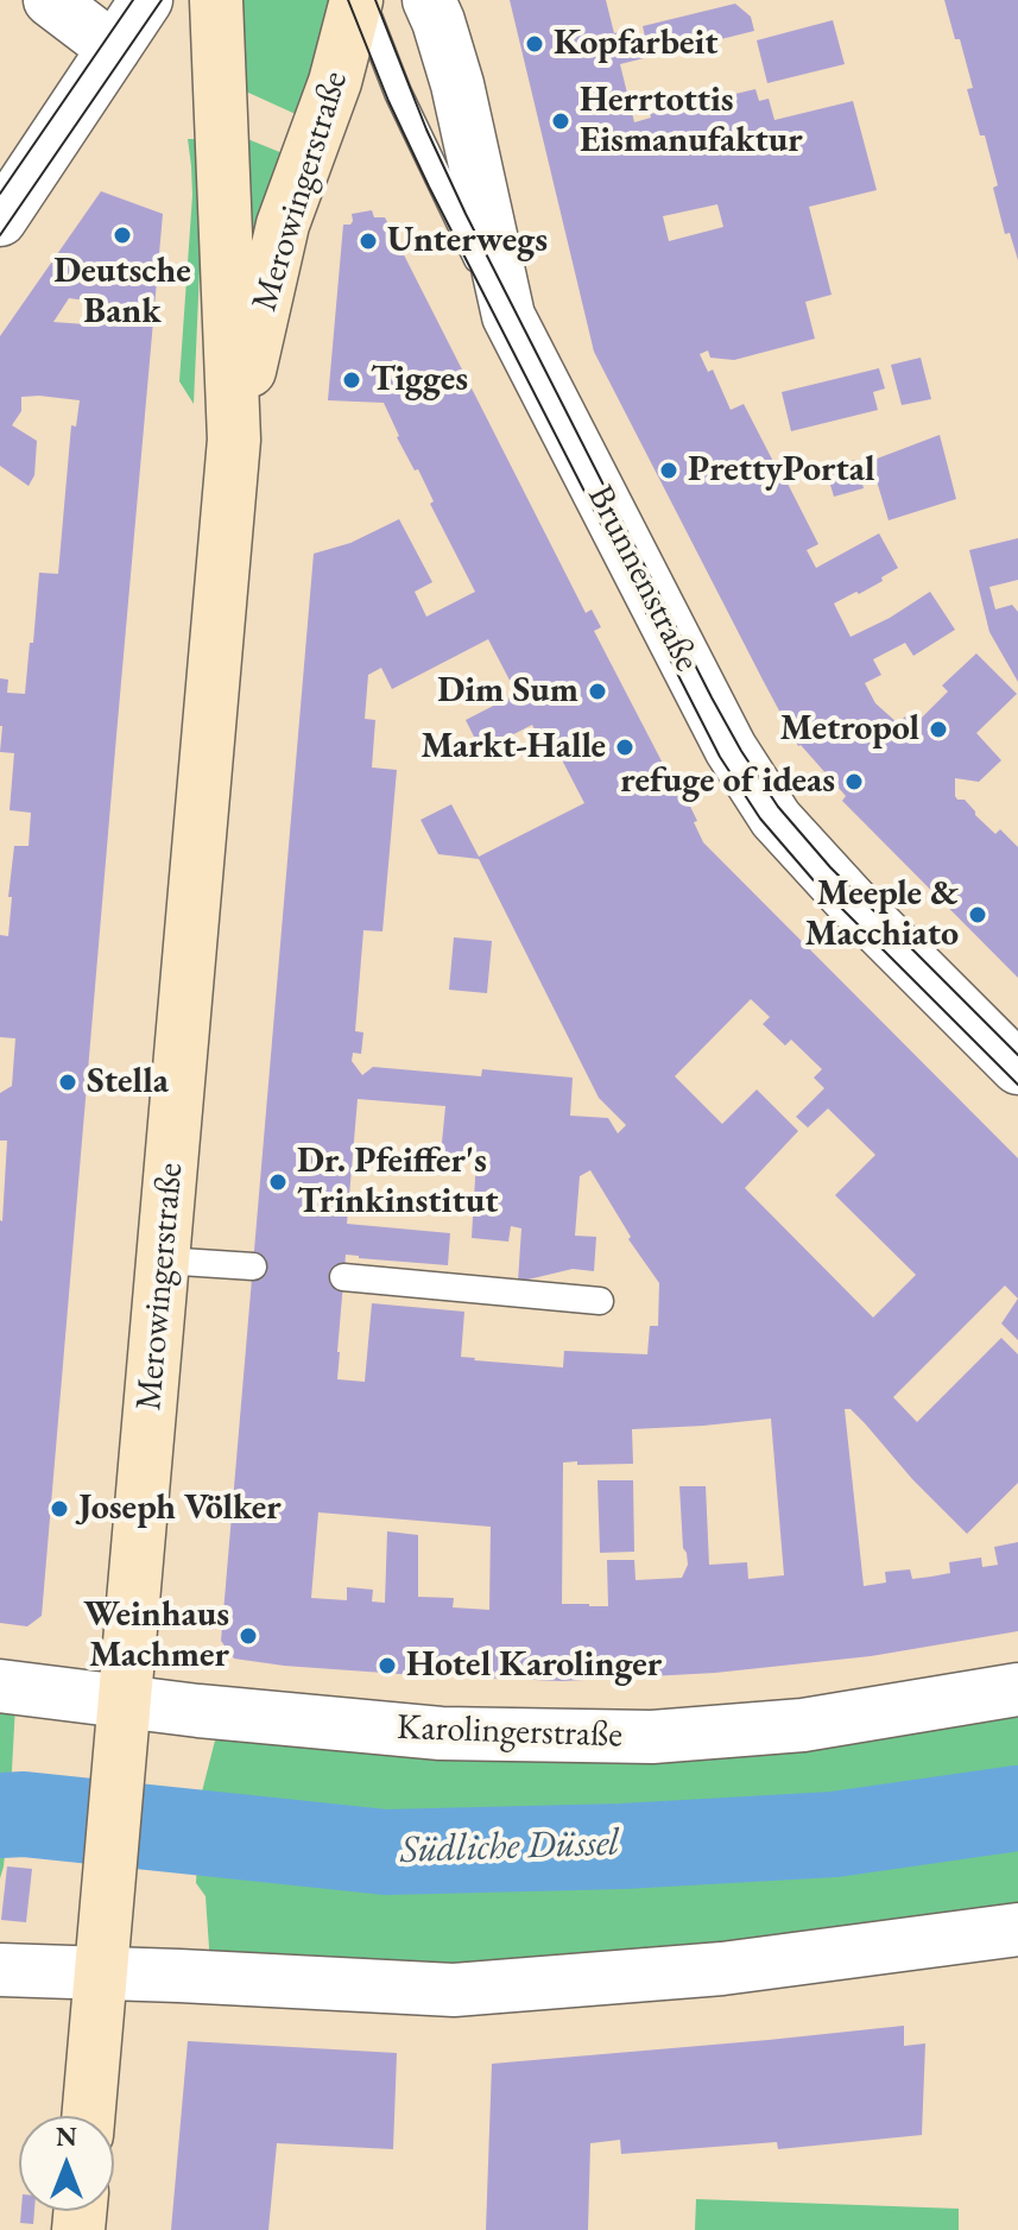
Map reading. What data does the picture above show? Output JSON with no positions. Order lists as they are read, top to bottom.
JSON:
{
  "streets": {
    "main road": ["Merowingerstraße"],
    "street": ["Brunnenstraße", "Karolingerstraße"]
  },
  "crossings": [
    ["Merowingerstraße", "Karolingerstraße"]
  ],
  "water": ["Südliche Düssel"],
  "places": [
    "Kopfarbeit",
    "Herrtottis Eismanufaktur",
    "Deutsche Bank",
    "Unterwegs",
    "Tigges",
    "PrettyPortal",
    "Dim Sum",
    "Metropol",
    "Markt-Halle",
    "refuge of ideas",
    "Meeple & Macchiato",
    "Stella",
    "Dr. Pfeiffer's Trinkinstitut",
    "Joseph Völker",
    "Weinhaus Machmer",
    "Hotel Karolinger"
  ],
  "north": "top"
}
